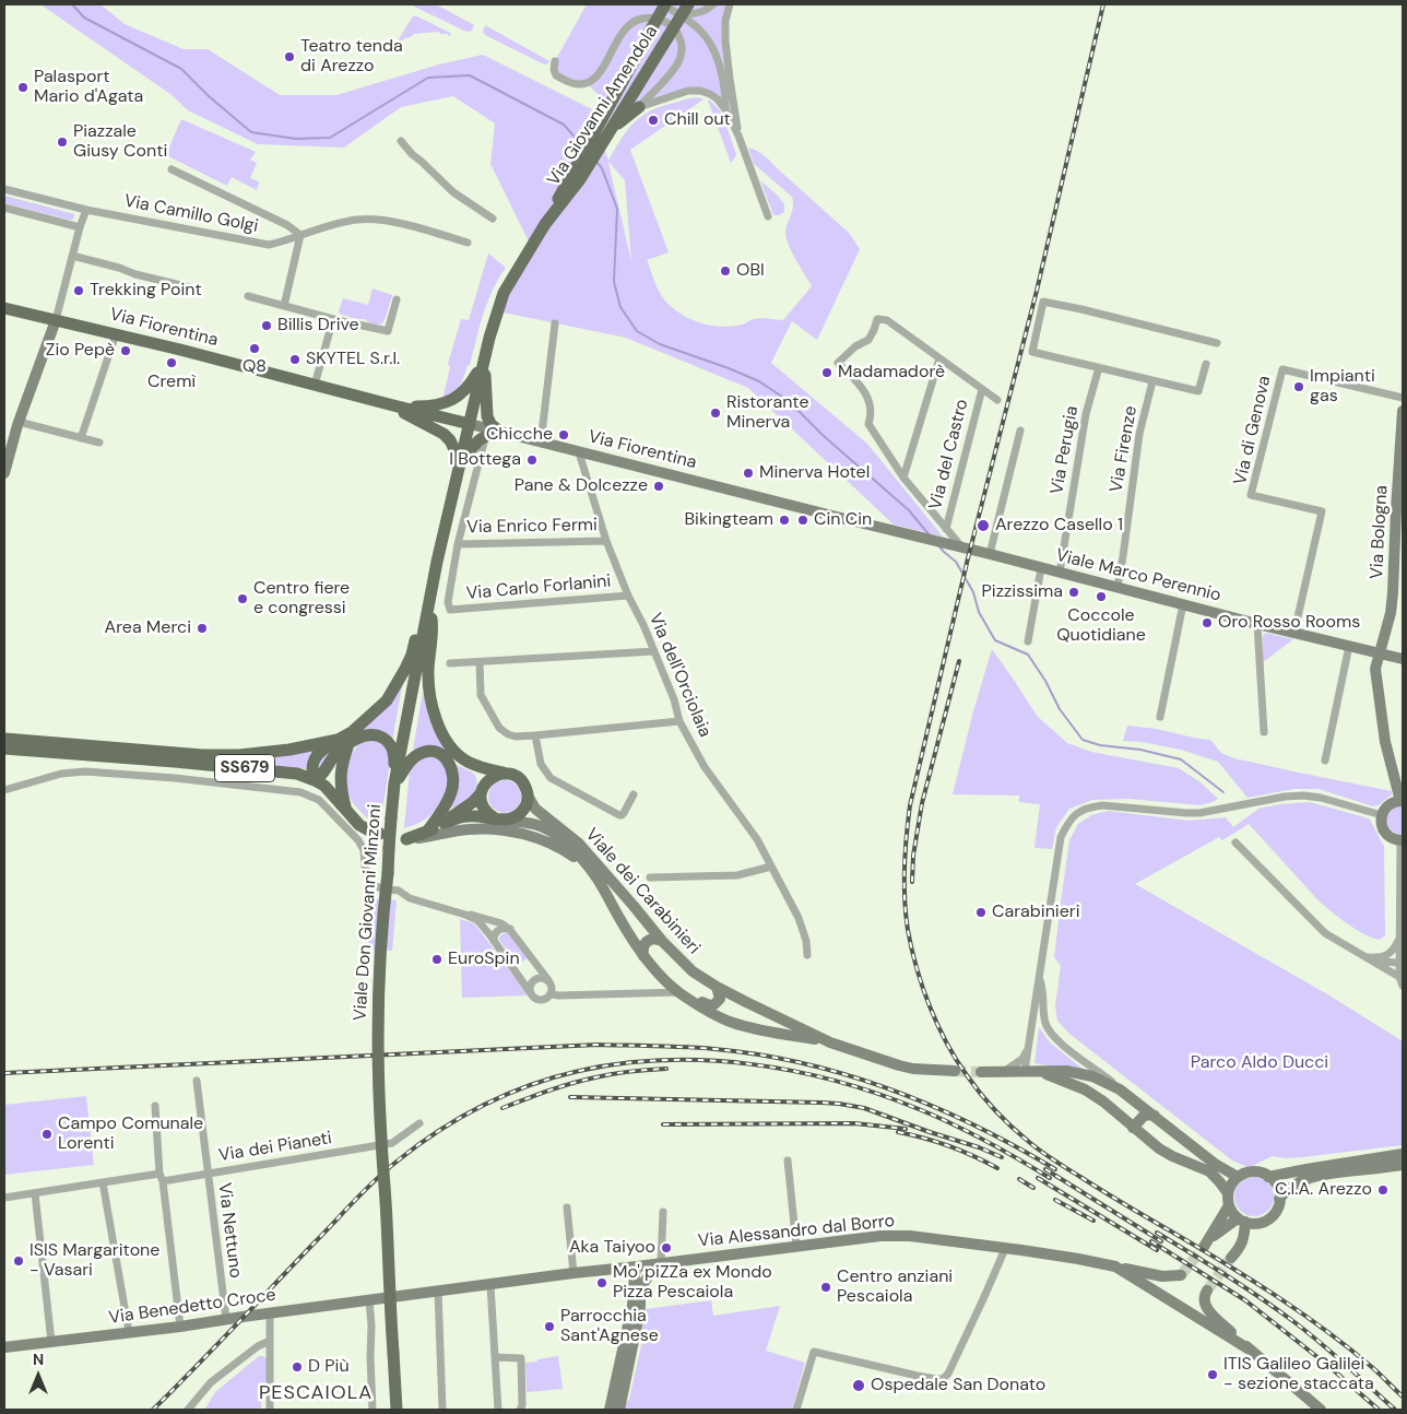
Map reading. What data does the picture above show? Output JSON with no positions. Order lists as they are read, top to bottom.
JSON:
{
  "streets": {
    "main road": [
      "Via Giovanni Amendola",
      "Via Fiorentina",
      "Via Bologna",
      "Viale Marco Perennio",
      "SS679",
      "Viale dei Carabinieri",
      "Viale Don Giovanni Minzoni",
      "Via Alessandro dal Borro",
      "Via Benedetto Croce"
    ],
    "street": [
      "Via Camillo Golgi",
      "Via di Genova",
      "Via Firenze",
      "Via Perugia",
      "Via del Castro",
      "Via Enrico Fermi",
      "Via Carlo Forlanini",
      "Via dell'Orciolaia",
      "Via dei Pianeti",
      "Via Nettuno"
    ]
  },
  "crossings": [
    ["Via Giovanni Amendola", "Via Fiorentina"],
    ["Via Giovanni Amendola", "Viale Don Giovanni Minzoni"],
    ["Via Fiorentina", "Via del Castro"],
    ["Via Fiorentina", "Viale Marco Perennio"],
    ["Via Fiorentina", "Via dell'Orciolaia"],
    ["Via Fiorentina", "Viale Don Giovanni Minzoni"],
    ["Via di Genova", "Viale Marco Perennio"],
    ["Via Firenze", "Viale Marco Perennio"],
    ["Via Perugia", "Viale Marco Perennio"],
    ["Via del Castro", "Viale Marco Perennio"],
    ["Via Enrico Fermi", "Via Carlo Forlanini"],
    ["Via Enrico Fermi", "Via dell'Orciolaia"],
    ["Via Bologna", "Viale Marco Perennio"],
    ["Via Carlo Forlanini", "Via dell'Orciolaia"],
    ["Via dei Pianeti", "Via Nettuno"],
    ["Via Nettuno", "Via Benedetto Croce"],
    ["Via Alessandro dal Borro", "Via Benedetto Croce"]
  ],
  "districts": ["PESCAIOLA"],
  "parks": ["Parco Aldo Ducci"],
  "places": [
    "Teatro tenda di Arezzo",
    "Palasport Mario d'Agata",
    "Chill out",
    "Piazzale Giusy Conti",
    "OBI",
    "Trekking Point",
    "Billis Drive",
    "Q8",
    "Zio Pepè",
    "SKYTEL S.r.l.",
    "Cremì",
    "Madamadorè",
    "Impianti gas",
    "Ristorante Minerva",
    "Chicche",
    "I Bottega",
    "Minerva Hotel",
    "Pane & Dolcezze",
    "Bikingteam",
    "Cin Cin",
    "Arezzo Casello 1",
    "Pizzissima",
    "Coccole Quotidiane",
    "Centro fiere e congressi",
    "Oro Rosso Rooms",
    "Area Merci",
    "Carabinieri",
    "EuroSpin",
    "Campo Comunale Lorenti",
    "C.I.A. Arezzo",
    "Aka Taiyoo",
    "ISIS Margaritone - Vasari",
    "Mo' piZZa ex Mondo Pizza Pescaiola",
    "Centro anziani Pescaiola",
    "Parrocchia Sant'Agnese",
    "D Più",
    "ITIS Galileo Galilei - sezione staccata",
    "Ospedale San Donato"
  ],
  "north": "top"
}
